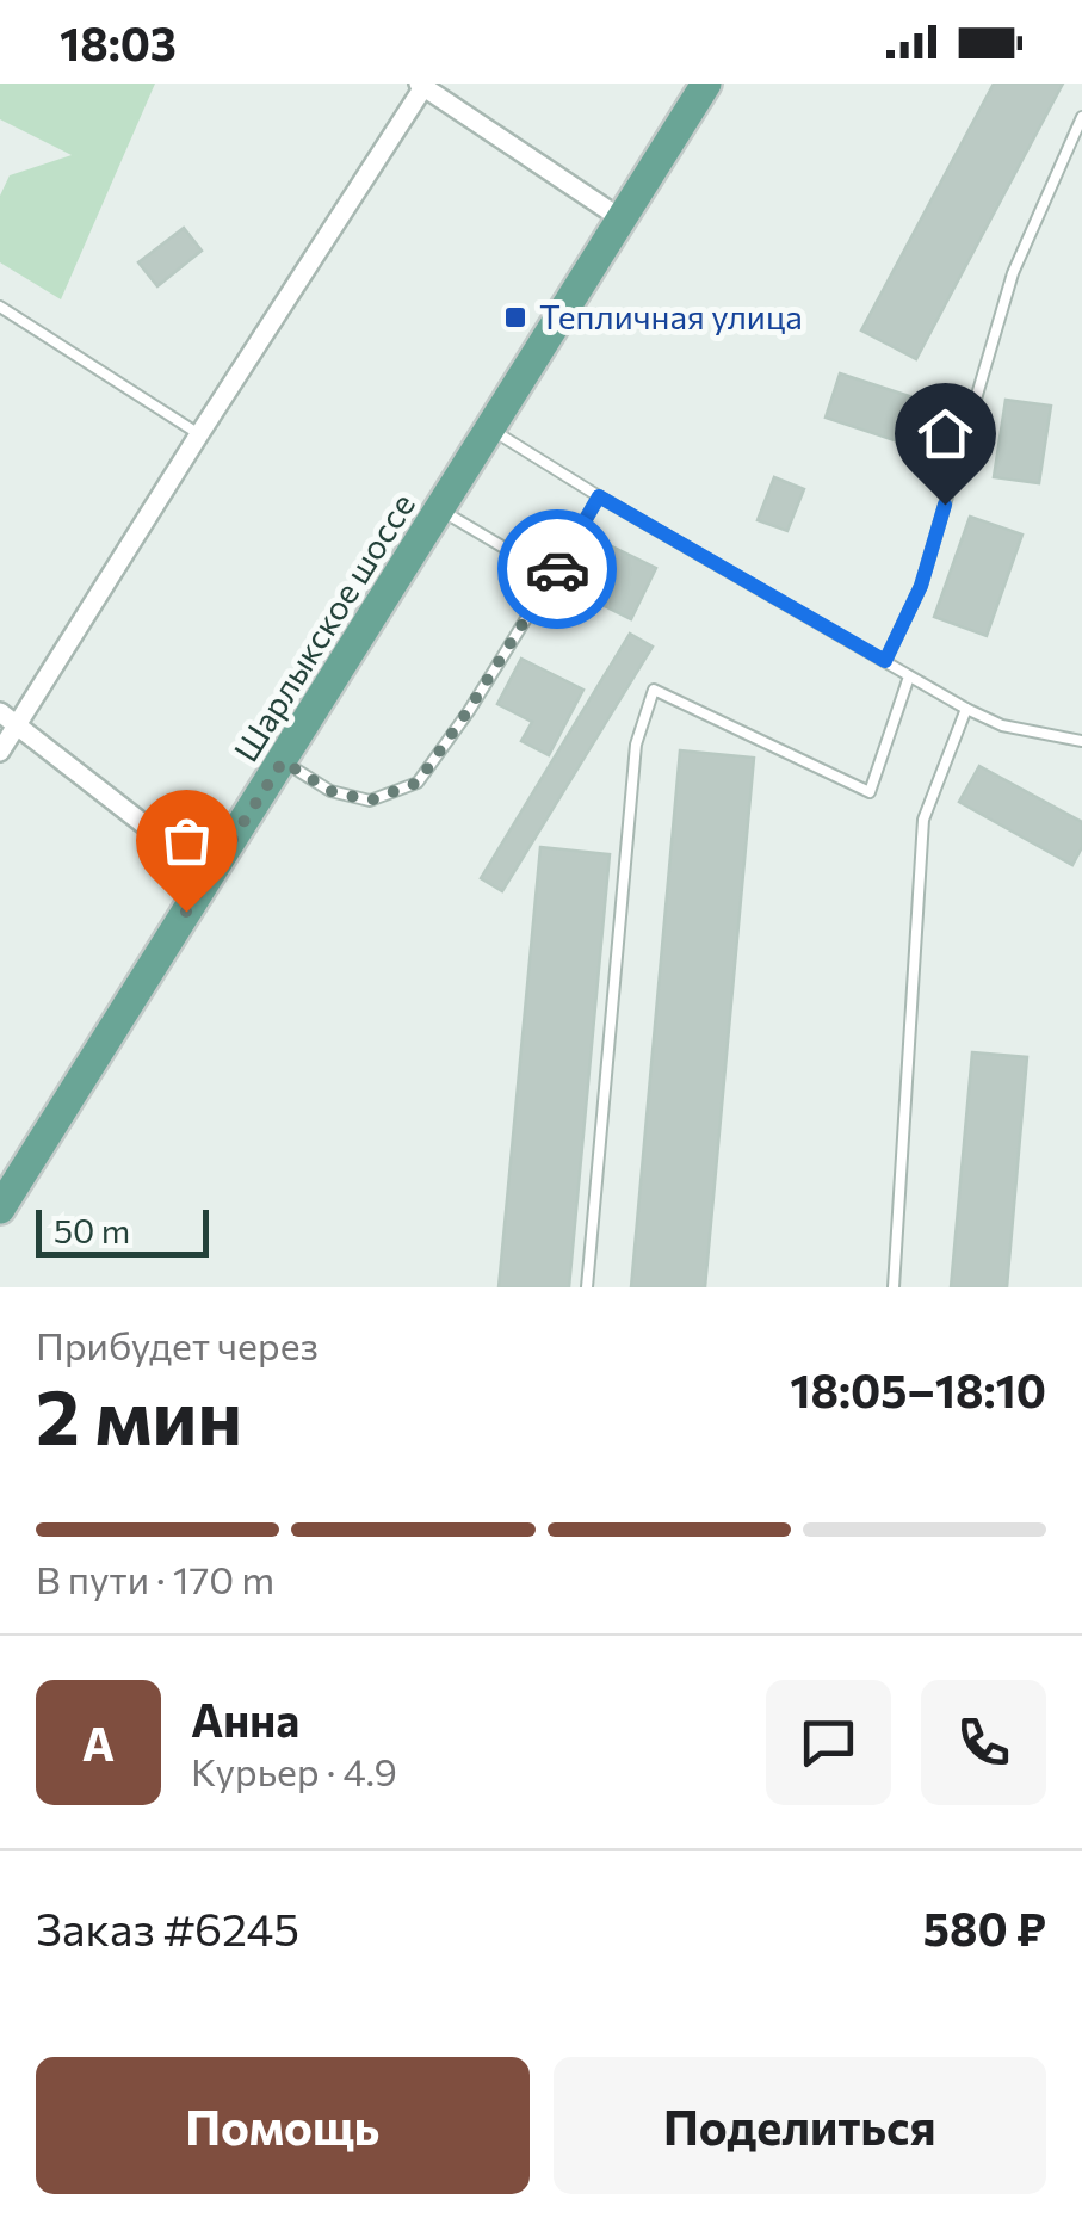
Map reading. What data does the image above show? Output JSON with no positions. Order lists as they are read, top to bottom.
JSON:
{
  "streets": {
    "main road": ["Шарлыкское шоссе"]
  },
  "places": {
    "transit": ["Тепличная улица"]
  },
  "scale_bar": "50 m",
  "page": {
    "status": "18:03",
    "scale": "50 m",
    "heading": ["2 мин", "Прибудет через", "18:05–18:10"],
    "panel": [
      "Анна",
      "Курьер · 4.9",
      "Заказ #6245",
      "580 ₽"
    ],
    "bar": "В пути · 170 m",
    "round": "А",
    "buttons": ["Помощь", "Поделиться"]
  }
}
